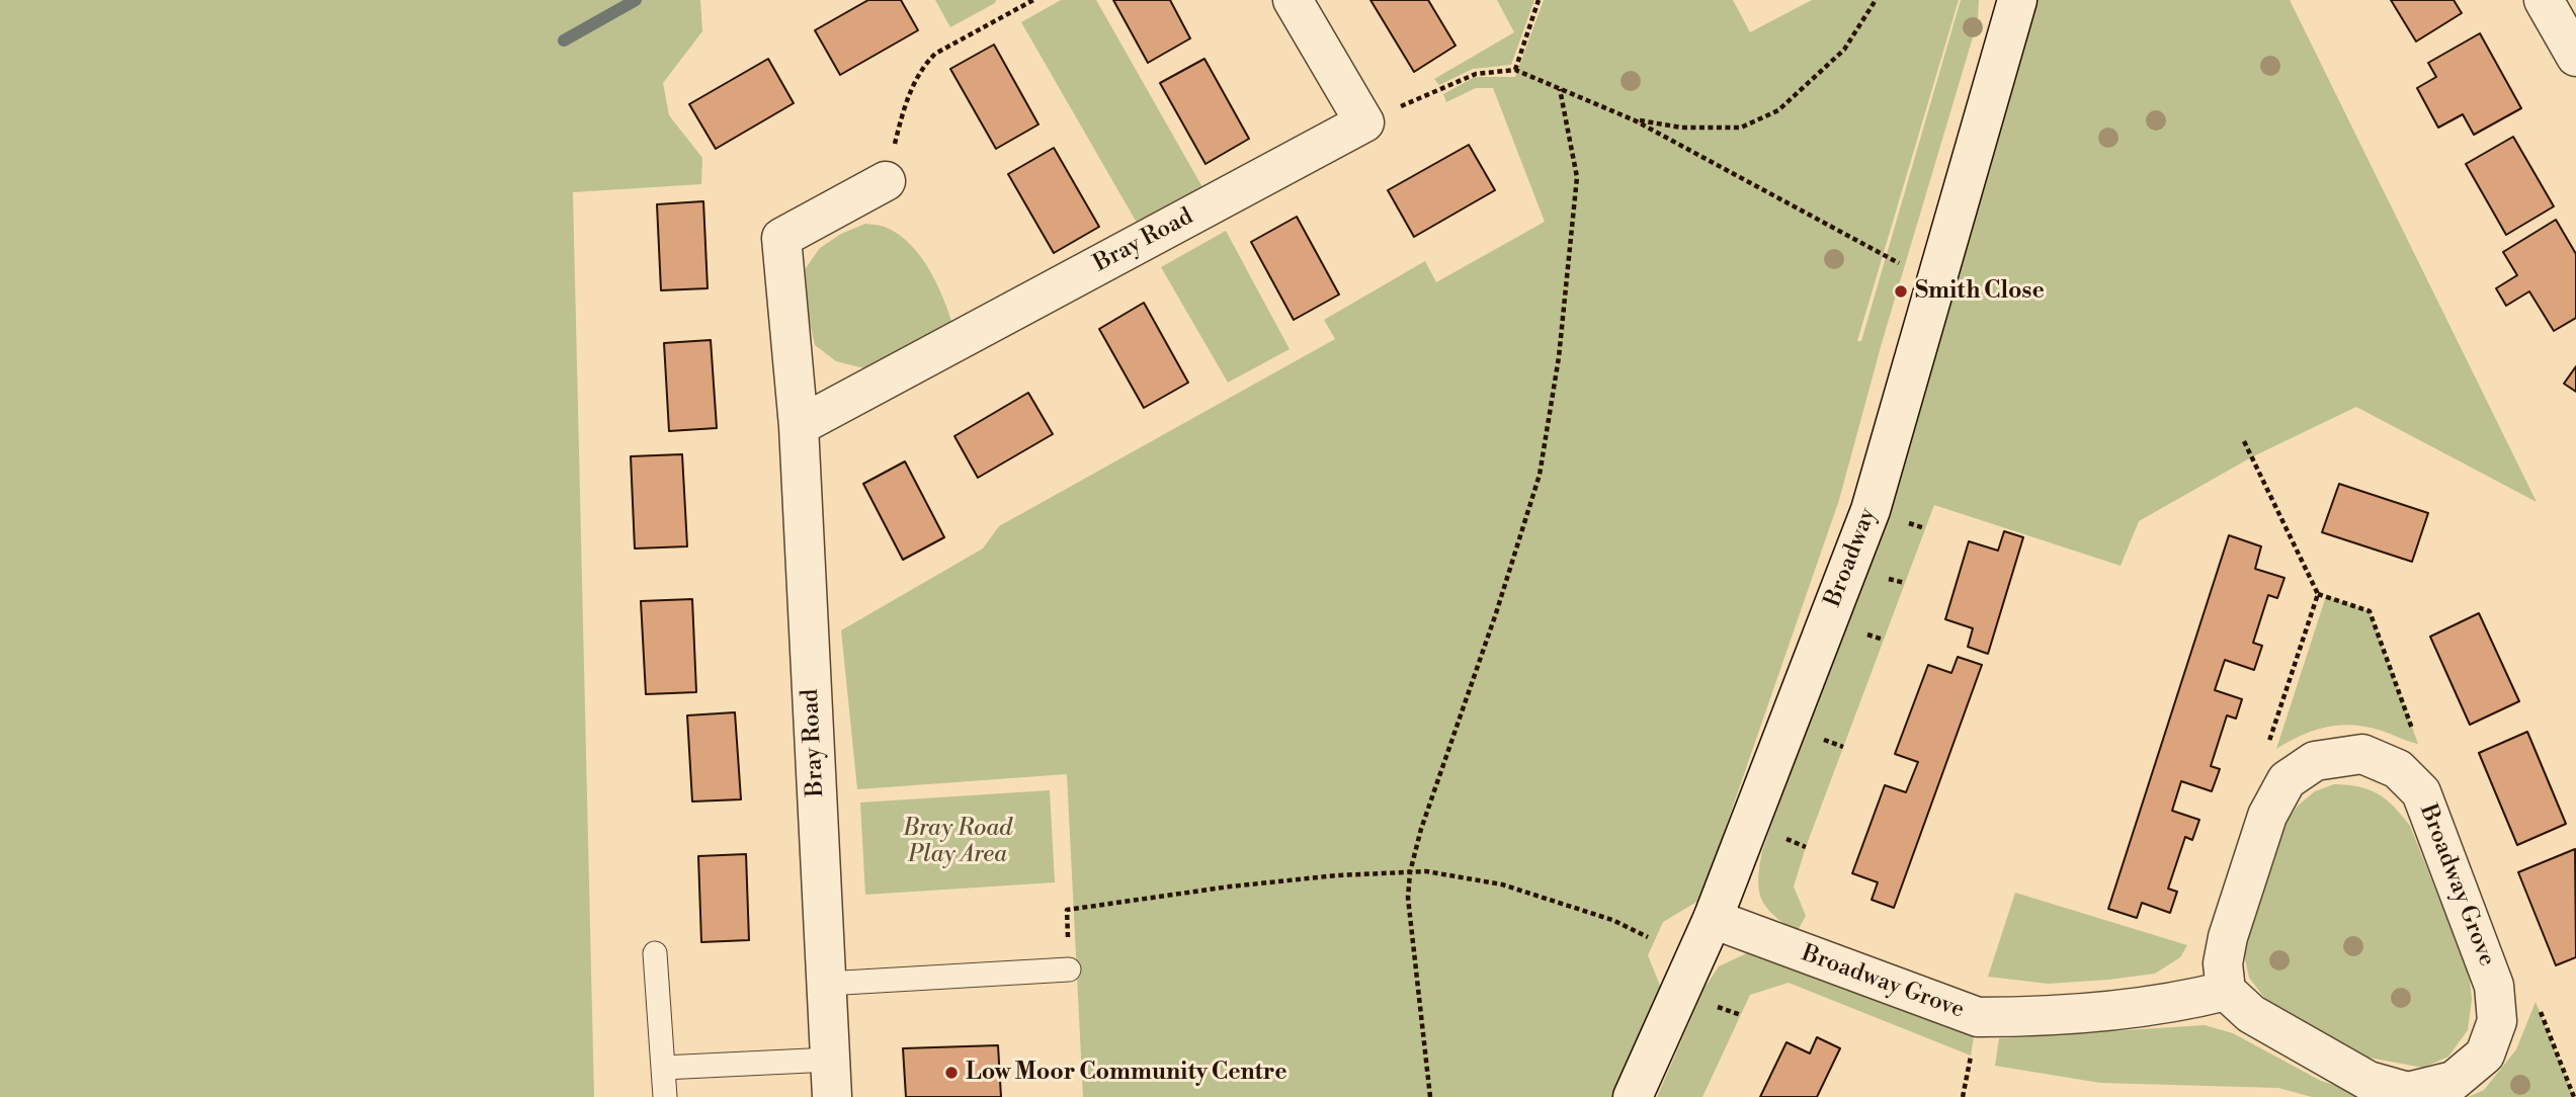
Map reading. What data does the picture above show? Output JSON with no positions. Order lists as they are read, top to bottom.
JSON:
{
  "streets": {
    "street": ["Bray Road", "Broadway", "Broadway Grove"]
  },
  "crossings": [
    ["Broadway", "Broadway Grove"]
  ],
  "parks": ["Bray Road Play Area"],
  "places": ["Smith Close", "Low Moor Community Centre"]
}
